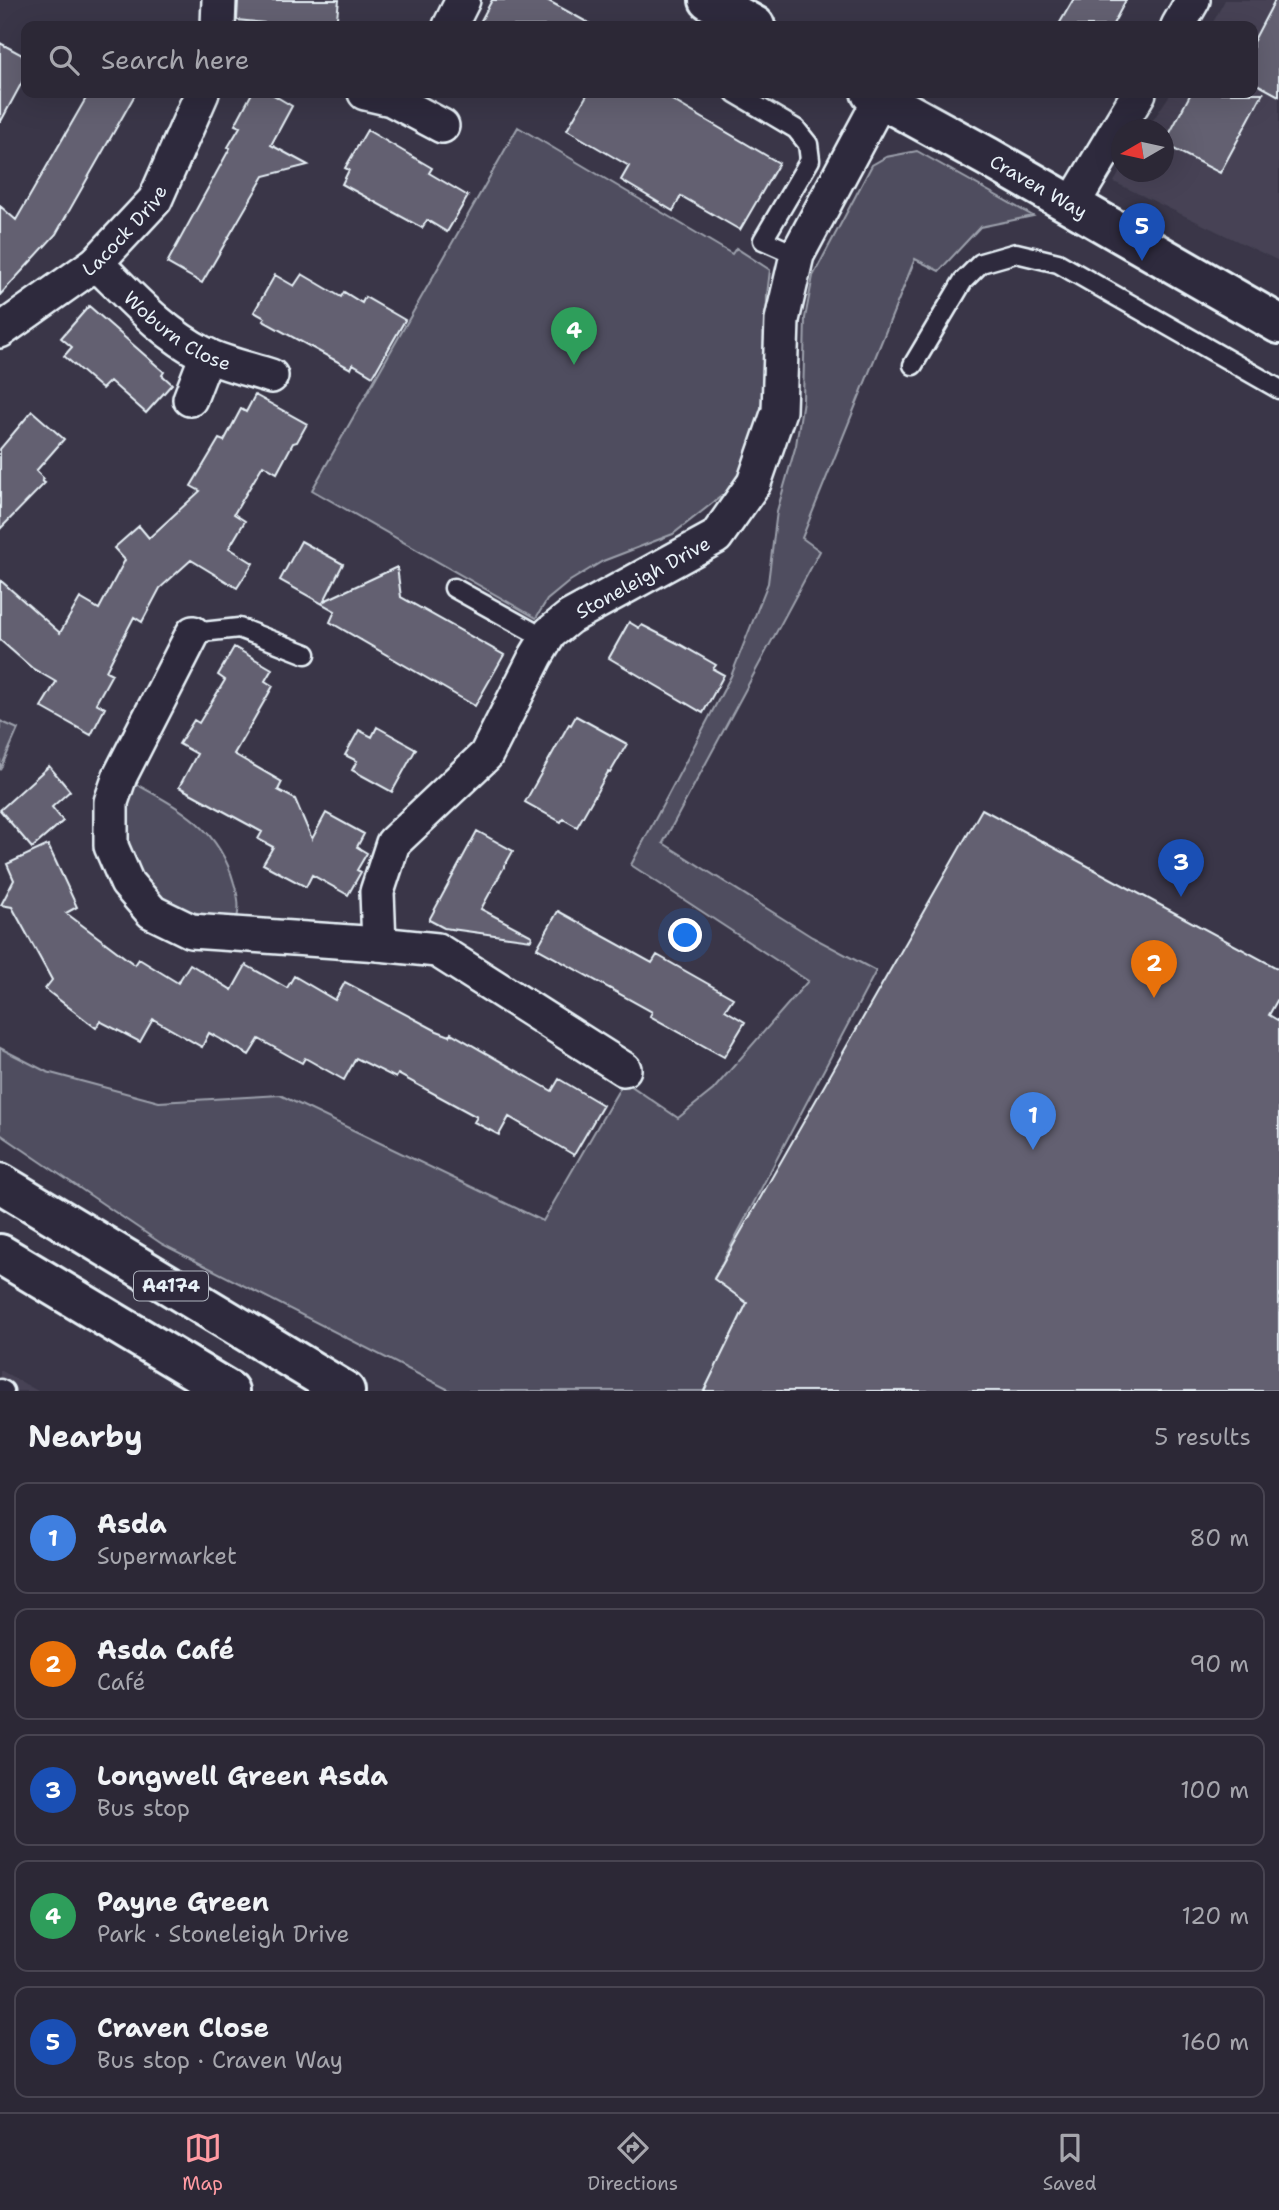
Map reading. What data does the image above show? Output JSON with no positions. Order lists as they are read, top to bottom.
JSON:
{
  "streets": {
    "main road": ["Craven Way", "A4174"],
    "street": ["Lacock Drive", "Woburn Close", "Stoneleigh Drive"]
  },
  "crossings": [
    ["Lacock Drive", "Woburn Close"]
  ],
  "north": "left",
  "page": {
    "search": "Search here",
    "pins": [
      "5",
      "4",
      "3",
      "2",
      "1"
    ],
    "heading": ["Nearby", "5 results"],
    "list": [
      {
        "mark": "1",
        "name": "Asda",
        "note": "Supermarket",
        "value": "80 m"
      },
      {
        "mark": "2",
        "name": "Asda Café",
        "note": "Café",
        "value": "90 m"
      },
      {
        "mark": "3",
        "name": "Longwell Green Asda",
        "note": "Bus stop",
        "value": "100 m"
      },
      {
        "mark": "4",
        "name": "Payne Green",
        "note": "Park · Stoneleigh Drive",
        "value": "120 m"
      },
      {
        "mark": "5",
        "name": "Craven Close",
        "note": "Bus stop · Craven Way",
        "value": "160 m"
      }
    ],
    "nav": ["Map", "Directions", "Saved"]
  }
}
